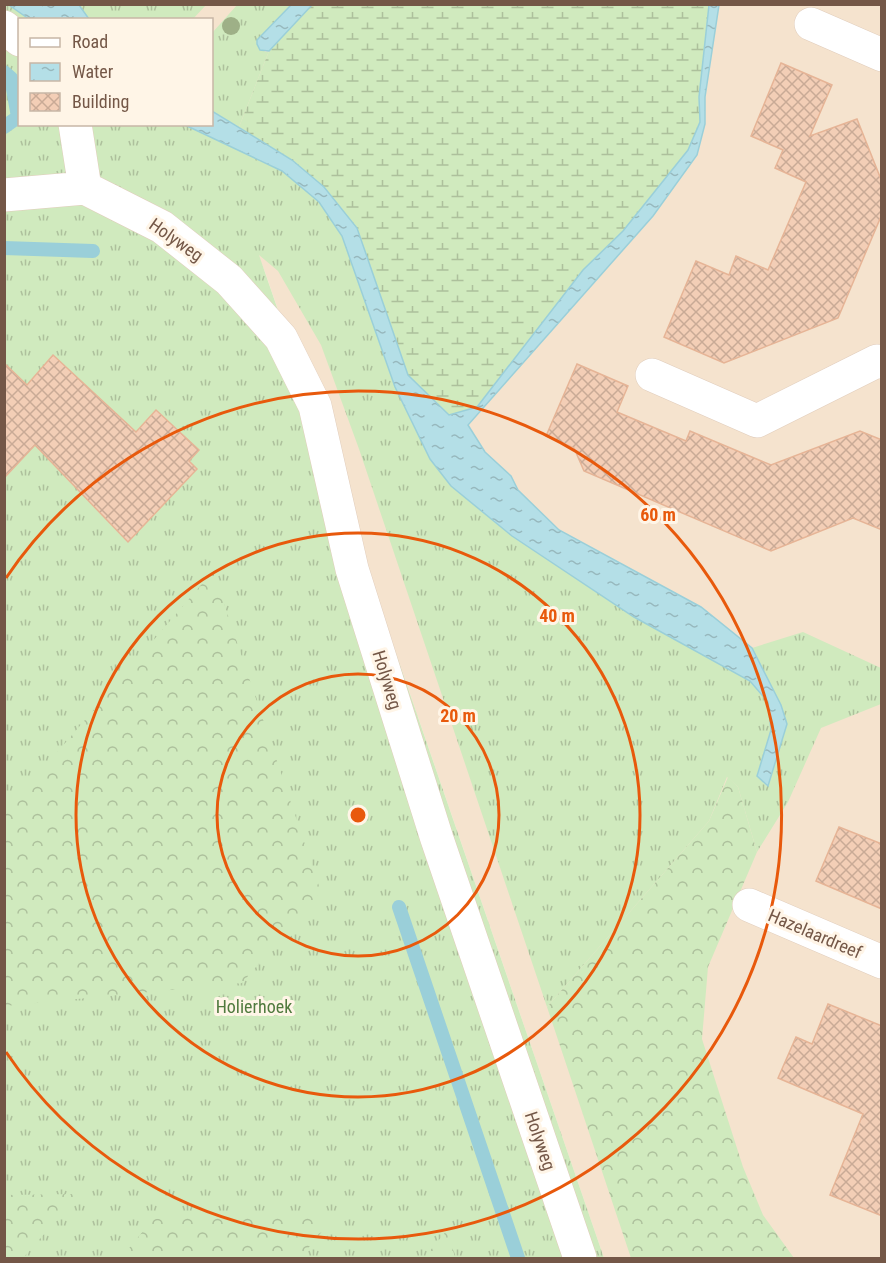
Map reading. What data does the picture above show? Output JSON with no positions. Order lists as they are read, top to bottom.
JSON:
{
  "streets": {
    "street": ["Holyweg", "Hazelaardreef"]
  },
  "parks": ["Holierhoek"],
  "legend": ["Road", "Water", "Building"],
  "rings": ["60 m", "40 m", "20 m"]
}
